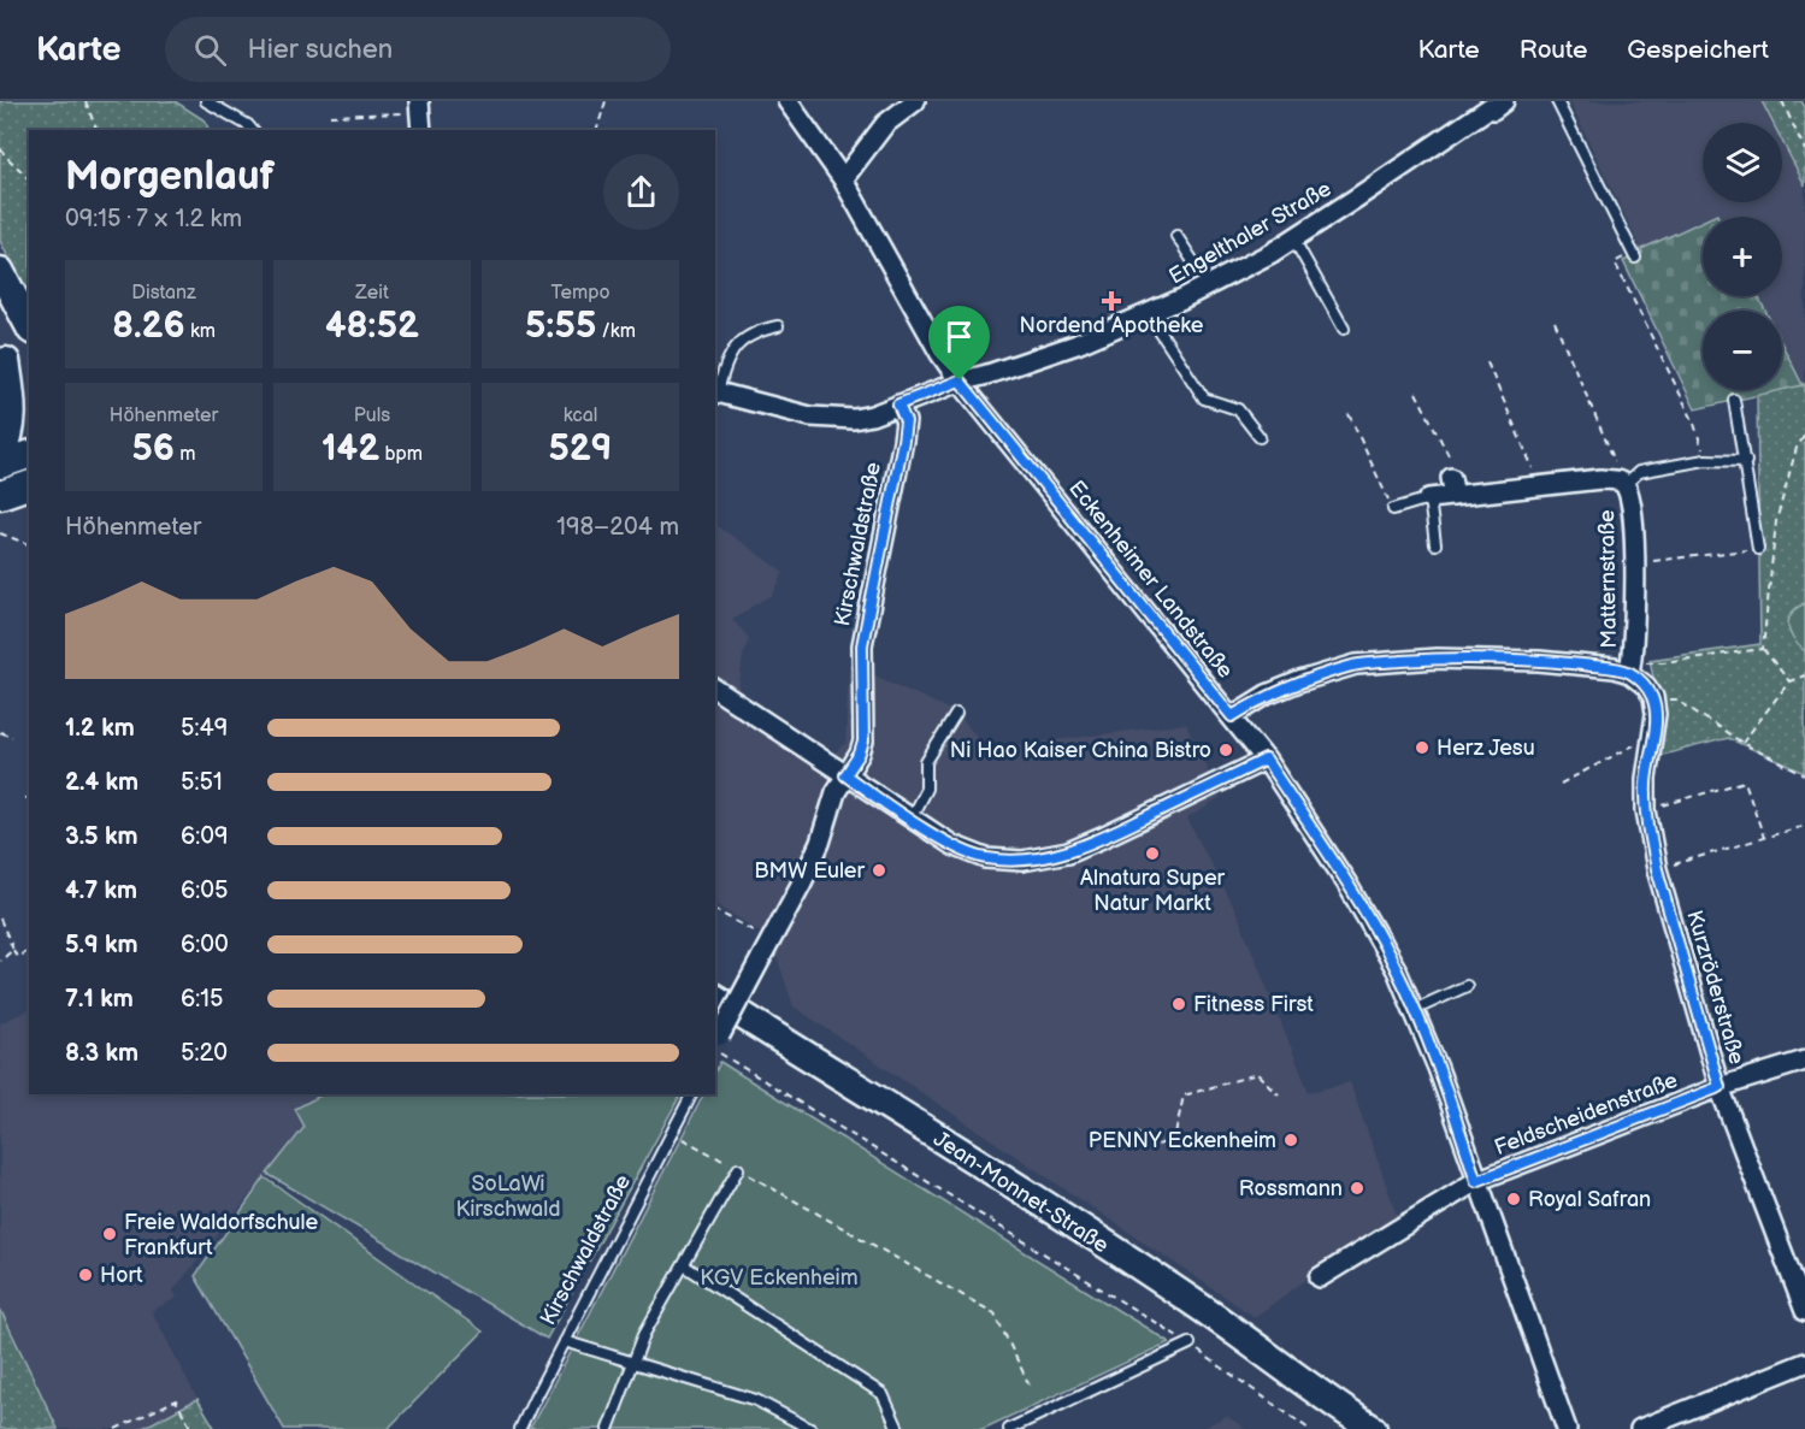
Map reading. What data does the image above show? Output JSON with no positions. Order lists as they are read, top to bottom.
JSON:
{
  "streets": {
    "main road": ["Jean-Monnet-Straße"],
    "street": [
      "Engelthaler Straße",
      "Kirschwaldstraße",
      "Eckenheimer Landstraße",
      "Matternstraße",
      "Kurzröderstraße",
      "Feldscheidenstraße"
    ]
  },
  "crossings": [
    ["Engelthaler Straße", "Kirschwaldstraße"],
    ["Engelthaler Straße", "Eckenheimer Landstraße"],
    ["Eckenheimer Landstraße", "Feldscheidenstraße"],
    ["Kurzröderstraße", "Feldscheidenstraße"]
  ],
  "parks": ["SoLaWi Kirschwald", "KGV Eckenheim"],
  "places": {
    "health": ["Nordend Apotheke"],
    "other": [
      "Herz Jesu",
      "Ni Hao Kaiser China Bistro",
      "Alnatura Super Natur Markt",
      "BMW Euler",
      "Fitness First",
      "PENNY Eckenheim",
      "Rossmann",
      "Royal Safran",
      "Freie Waldorfschule Frankfurt",
      "Hort"
    ]
  },
  "page": {
    "header": "Karte",
    "search": "Hier suchen",
    "nav": ["Karte", "Route", "Gespeichert"],
    "map_buttons": ["+", "−"],
    "heading": ["Morgenlauf", "09:15 · 7 × 1.2 km"],
    "stats": [
      ["Distanz", "8.26 km"],
      ["Zeit", "48:52"],
      ["Tempo", "5:55 /km"],
      ["Höhenmeter", "56 m"],
      ["Puls", "142 bpm"],
      ["kcal", "529"]
    ],
    "chart": ["Höhenmeter", "198–204 m"],
    "list": [
      {
        "name": "1.2 km",
        "note": "5:49"
      },
      {
        "name": "2.4 km",
        "note": "5:51"
      },
      {
        "name": "3.5 km",
        "note": "6:09"
      },
      {
        "name": "4.7 km",
        "note": "6:05"
      },
      {
        "name": "5.9 km",
        "note": "6:00"
      },
      {
        "name": "7.1 km",
        "note": "6:15"
      },
      {
        "name": "8.3 km",
        "note": "5:20"
      }
    ]
  }
}
